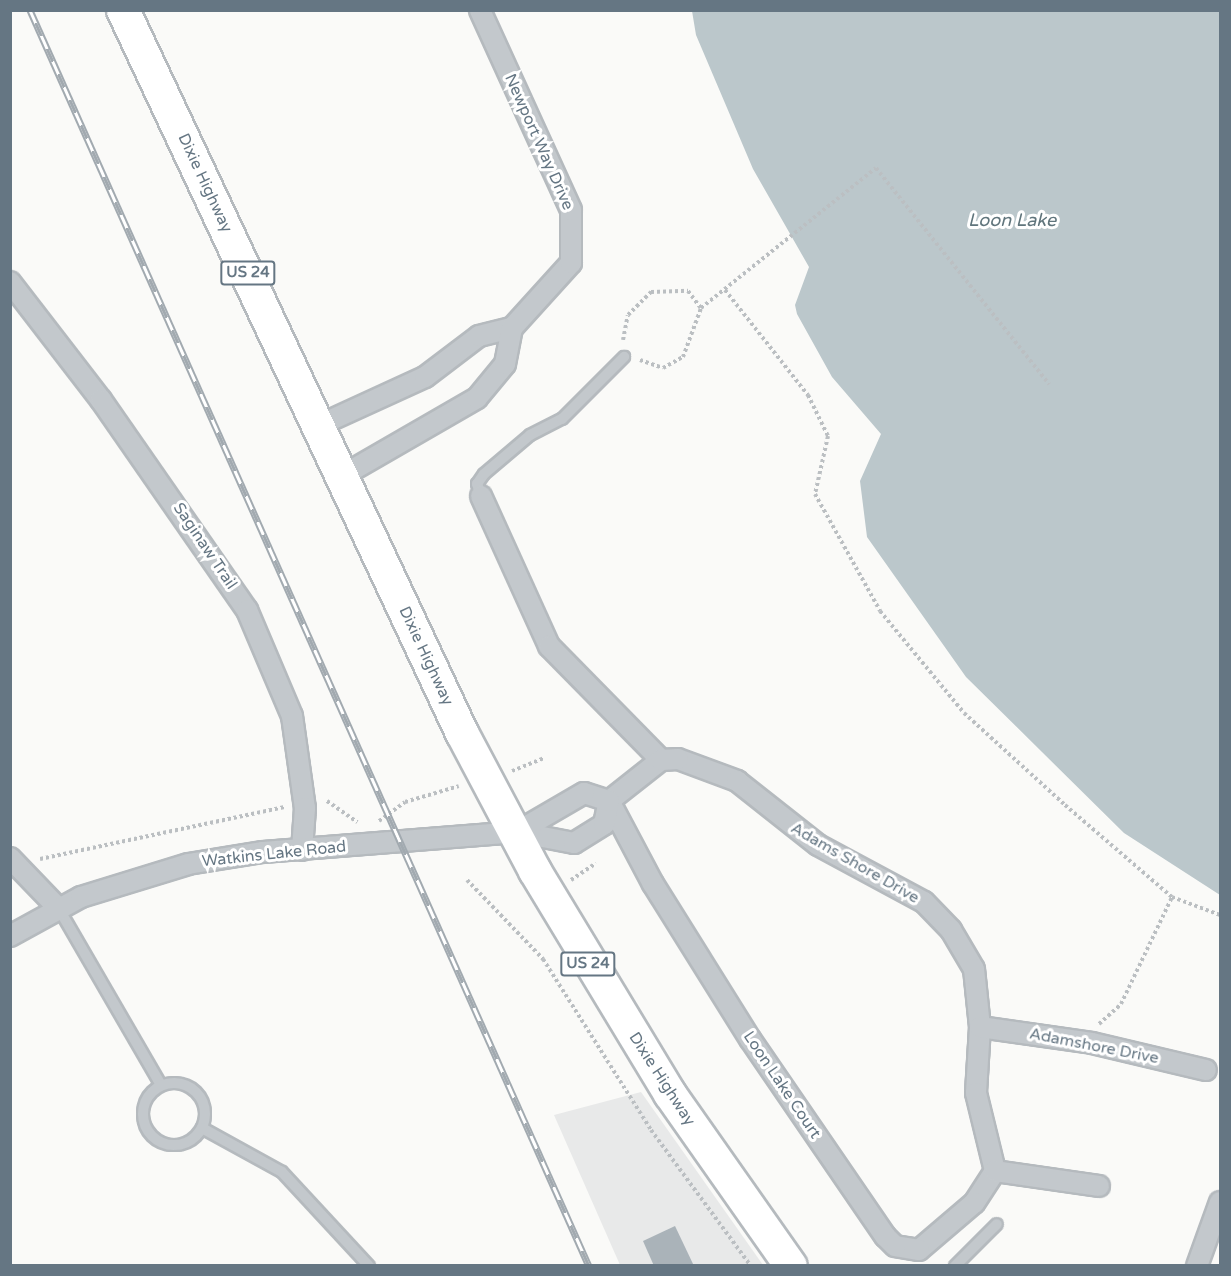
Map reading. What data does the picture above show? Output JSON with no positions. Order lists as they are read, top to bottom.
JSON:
{
  "streets": {
    "main road": ["Dixie Highway", "US 24"],
    "street": [
      "Newport Way Drive",
      "Saginaw Trail",
      "Watkins Lake Road",
      "Adams Shore Drive",
      "Adamshore Drive",
      "Loon Lake Court"
    ]
  },
  "crossings": [
    ["Dixie Highway", "Watkins Lake Road"],
    ["Saginaw Trail", "Watkins Lake Road"],
    ["Watkins Lake Road", "Loon Lake Court"],
    ["Adams Shore Drive", "Adamshore Drive"],
    ["Adams Shore Drive", "Loon Lake Court"]
  ],
  "water": ["Loon Lake"]
}
